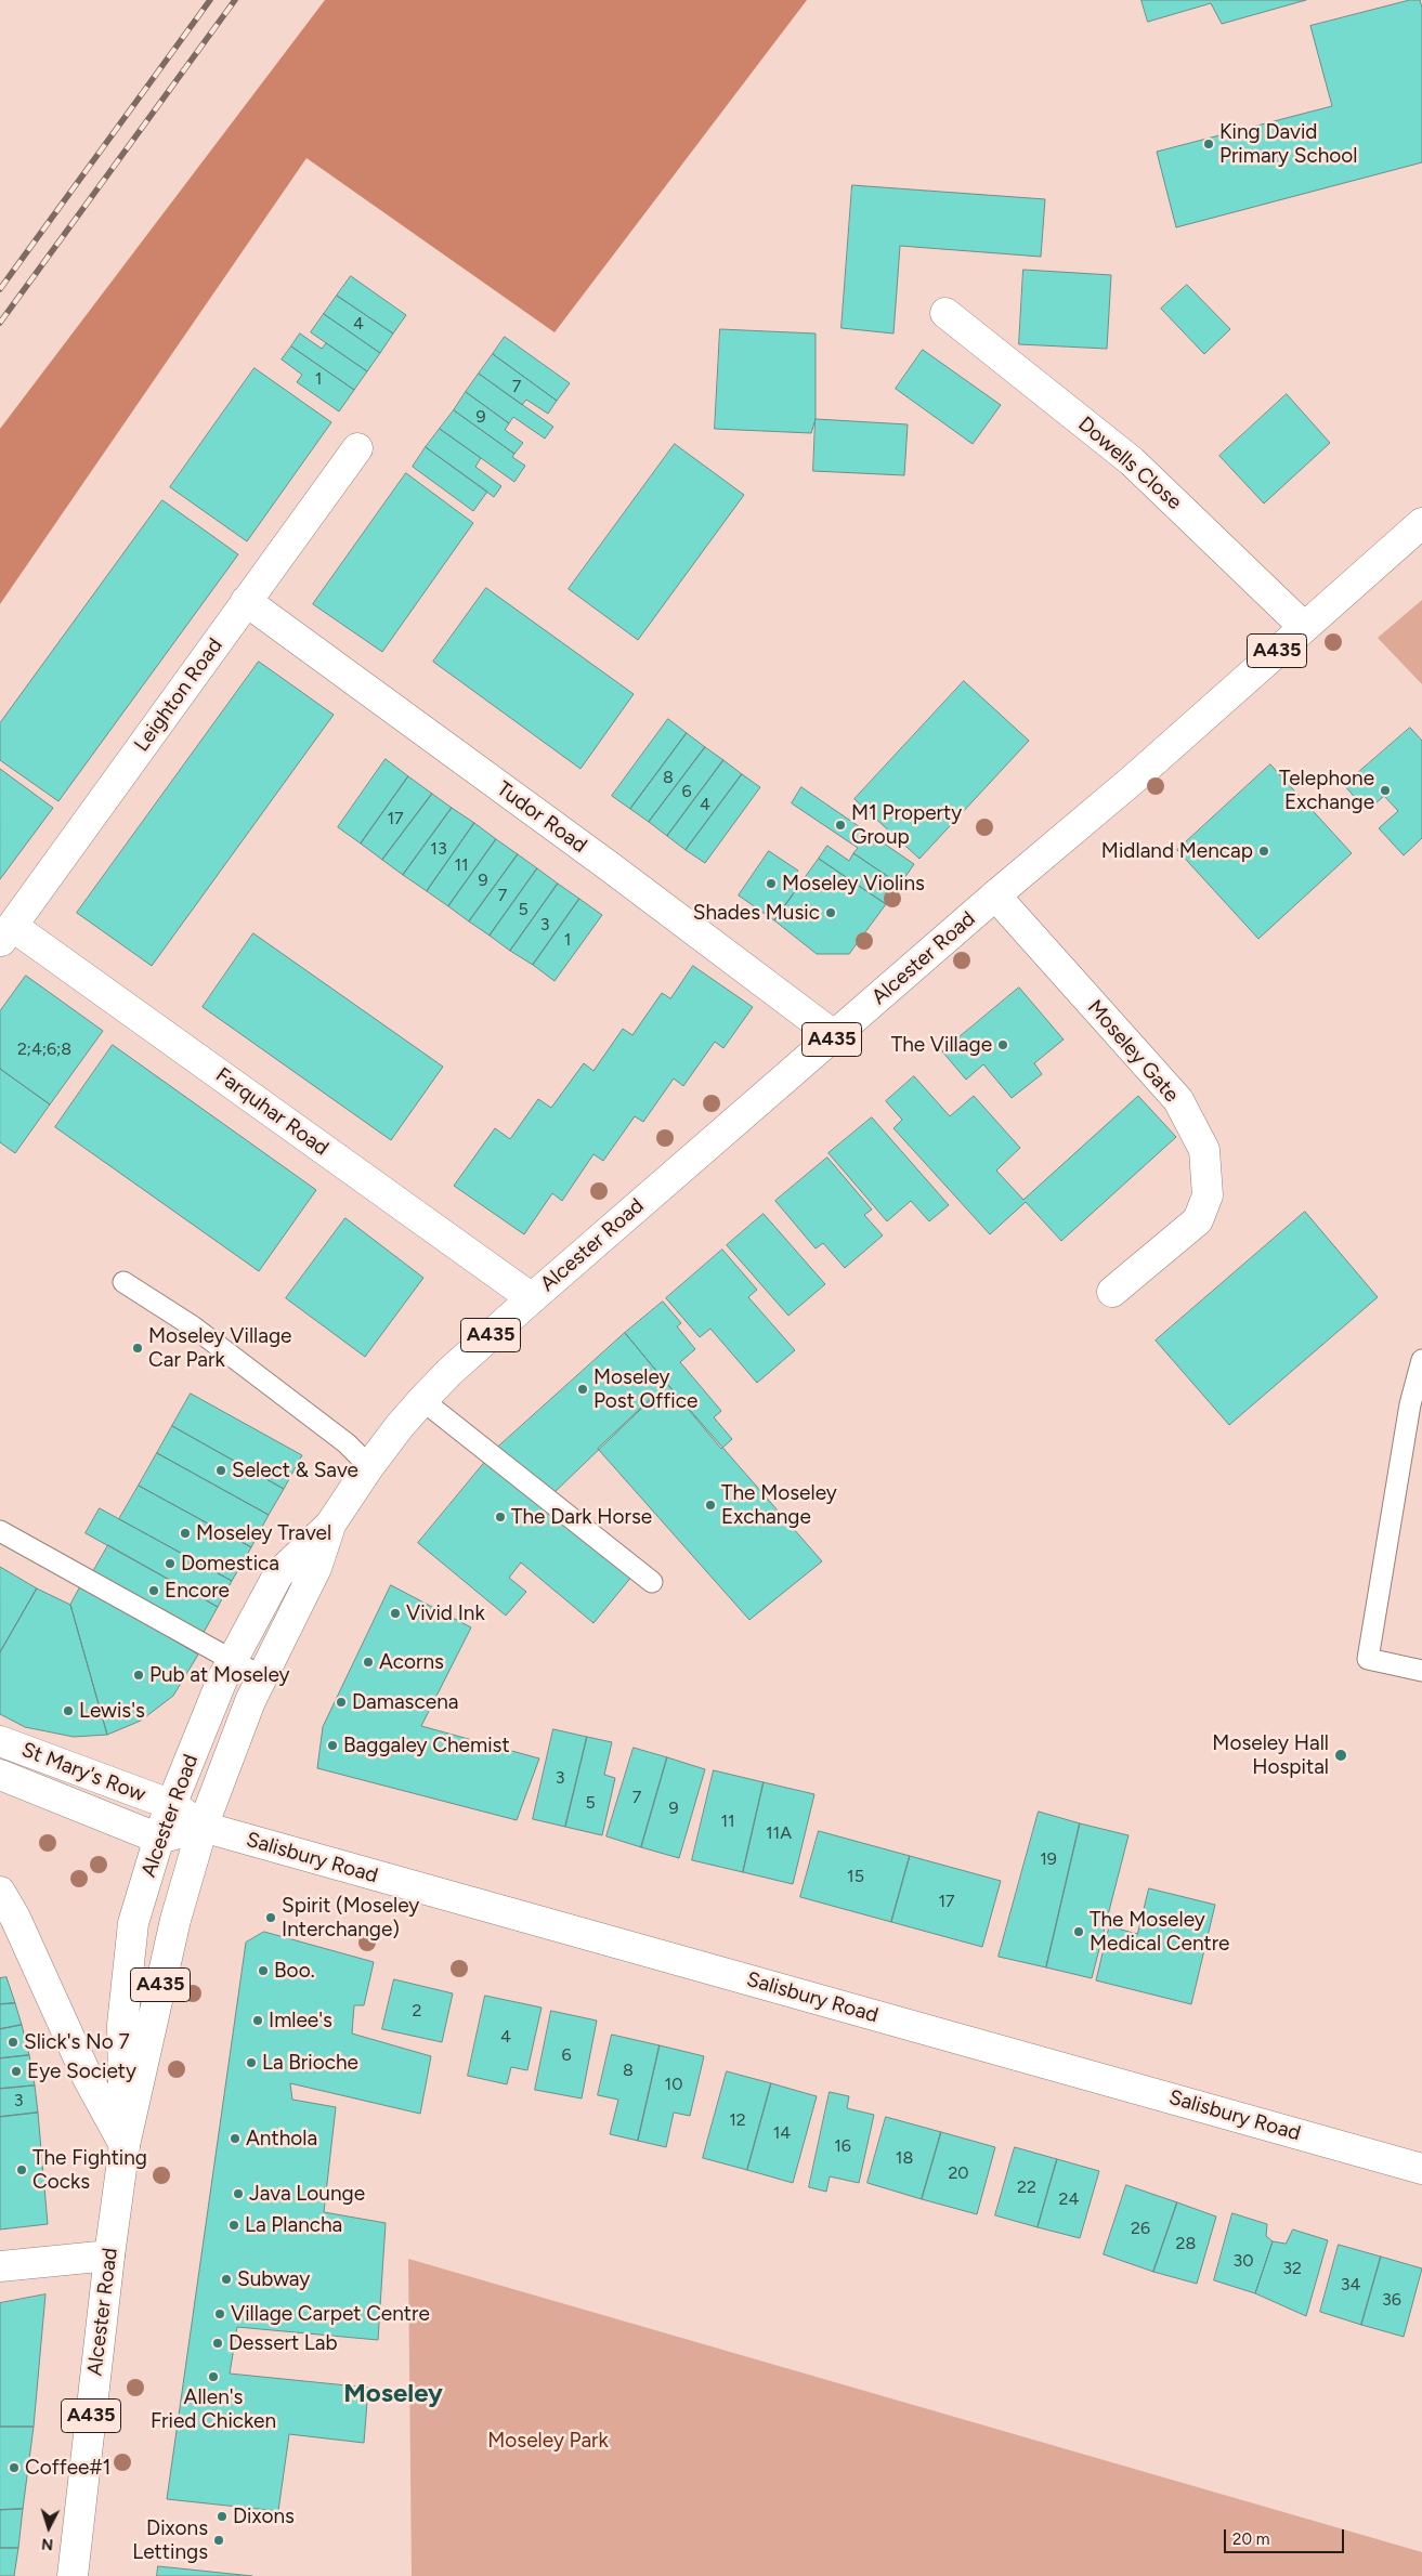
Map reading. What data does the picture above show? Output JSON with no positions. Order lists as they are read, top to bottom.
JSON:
{
  "streets": {
    "main road": [
      "Dowells Close",
      "A435",
      "Leighton Road",
      "Tudor Road",
      "Alcester Road",
      "Moseley Gate",
      "Farquhar Road",
      "St Mary's Row",
      "Salisbury Road"
    ]
  },
  "crossings": [
    ["Dowells Close", "Alcester Road"],
    ["Leighton Road", "Tudor Road"],
    ["Leighton Road", "Farquhar Road"],
    ["Tudor Road", "Alcester Road"],
    ["Alcester Road", "Moseley Gate"],
    ["Alcester Road", "Farquhar Road"],
    ["Alcester Road", "St Mary's Row"],
    ["Alcester Road", "Salisbury Road"],
    ["St Mary's Row", "Salisbury Road"]
  ],
  "districts": ["Moseley"],
  "parks": ["Moseley Park"],
  "places": [
    "King David Primary School",
    "Telephone Exchange",
    "M1 Property Group",
    "Midland Mencap",
    "Moseley Violins",
    "Shades Music",
    "The Village",
    "Moseley Village Car Park",
    "Moseley Post Office",
    "Select & Save",
    "The Moseley Exchange",
    "The Dark Horse",
    "Moseley Travel",
    "Domestica",
    "Encore",
    "Vivid Ink",
    "Acorns",
    "Pub at Moseley",
    "Damascena",
    "Lewis's",
    "Baggaley Chemist",
    "Moseley Hall Hospital",
    "Spirit (Moseley Interchange)",
    "The Moseley Medical Centre",
    "Boo.",
    "Imlee's",
    "Slick's No 7",
    "La Brioche",
    "Eye Society",
    "Anthola",
    "The Fighting Cocks",
    "Java Lounge",
    "La Plancha",
    "Subway",
    "Village Carpet Centre",
    "Dessert Lab",
    "Allen's Fried Chicken",
    "Coffee#1",
    "Dixons",
    "Dixons Lettings"
  ],
  "house_numbers": [
    "4",
    "1",
    "7",
    "9",
    "8",
    "6",
    "4",
    "17",
    "13",
    "11",
    "9",
    "7",
    "5",
    "3",
    "1",
    "2;4;6;8",
    "3",
    "7",
    "5",
    "9",
    "11",
    "11A",
    "19",
    "15",
    "17",
    "2",
    "4",
    "6",
    "8",
    "10",
    "3",
    "12",
    "14",
    "16",
    "18",
    "20",
    "22",
    "24",
    "26",
    "28",
    "30",
    "32",
    "34",
    "36"
  ],
  "scale_bar": "20 m",
  "north": "bottom"
}
